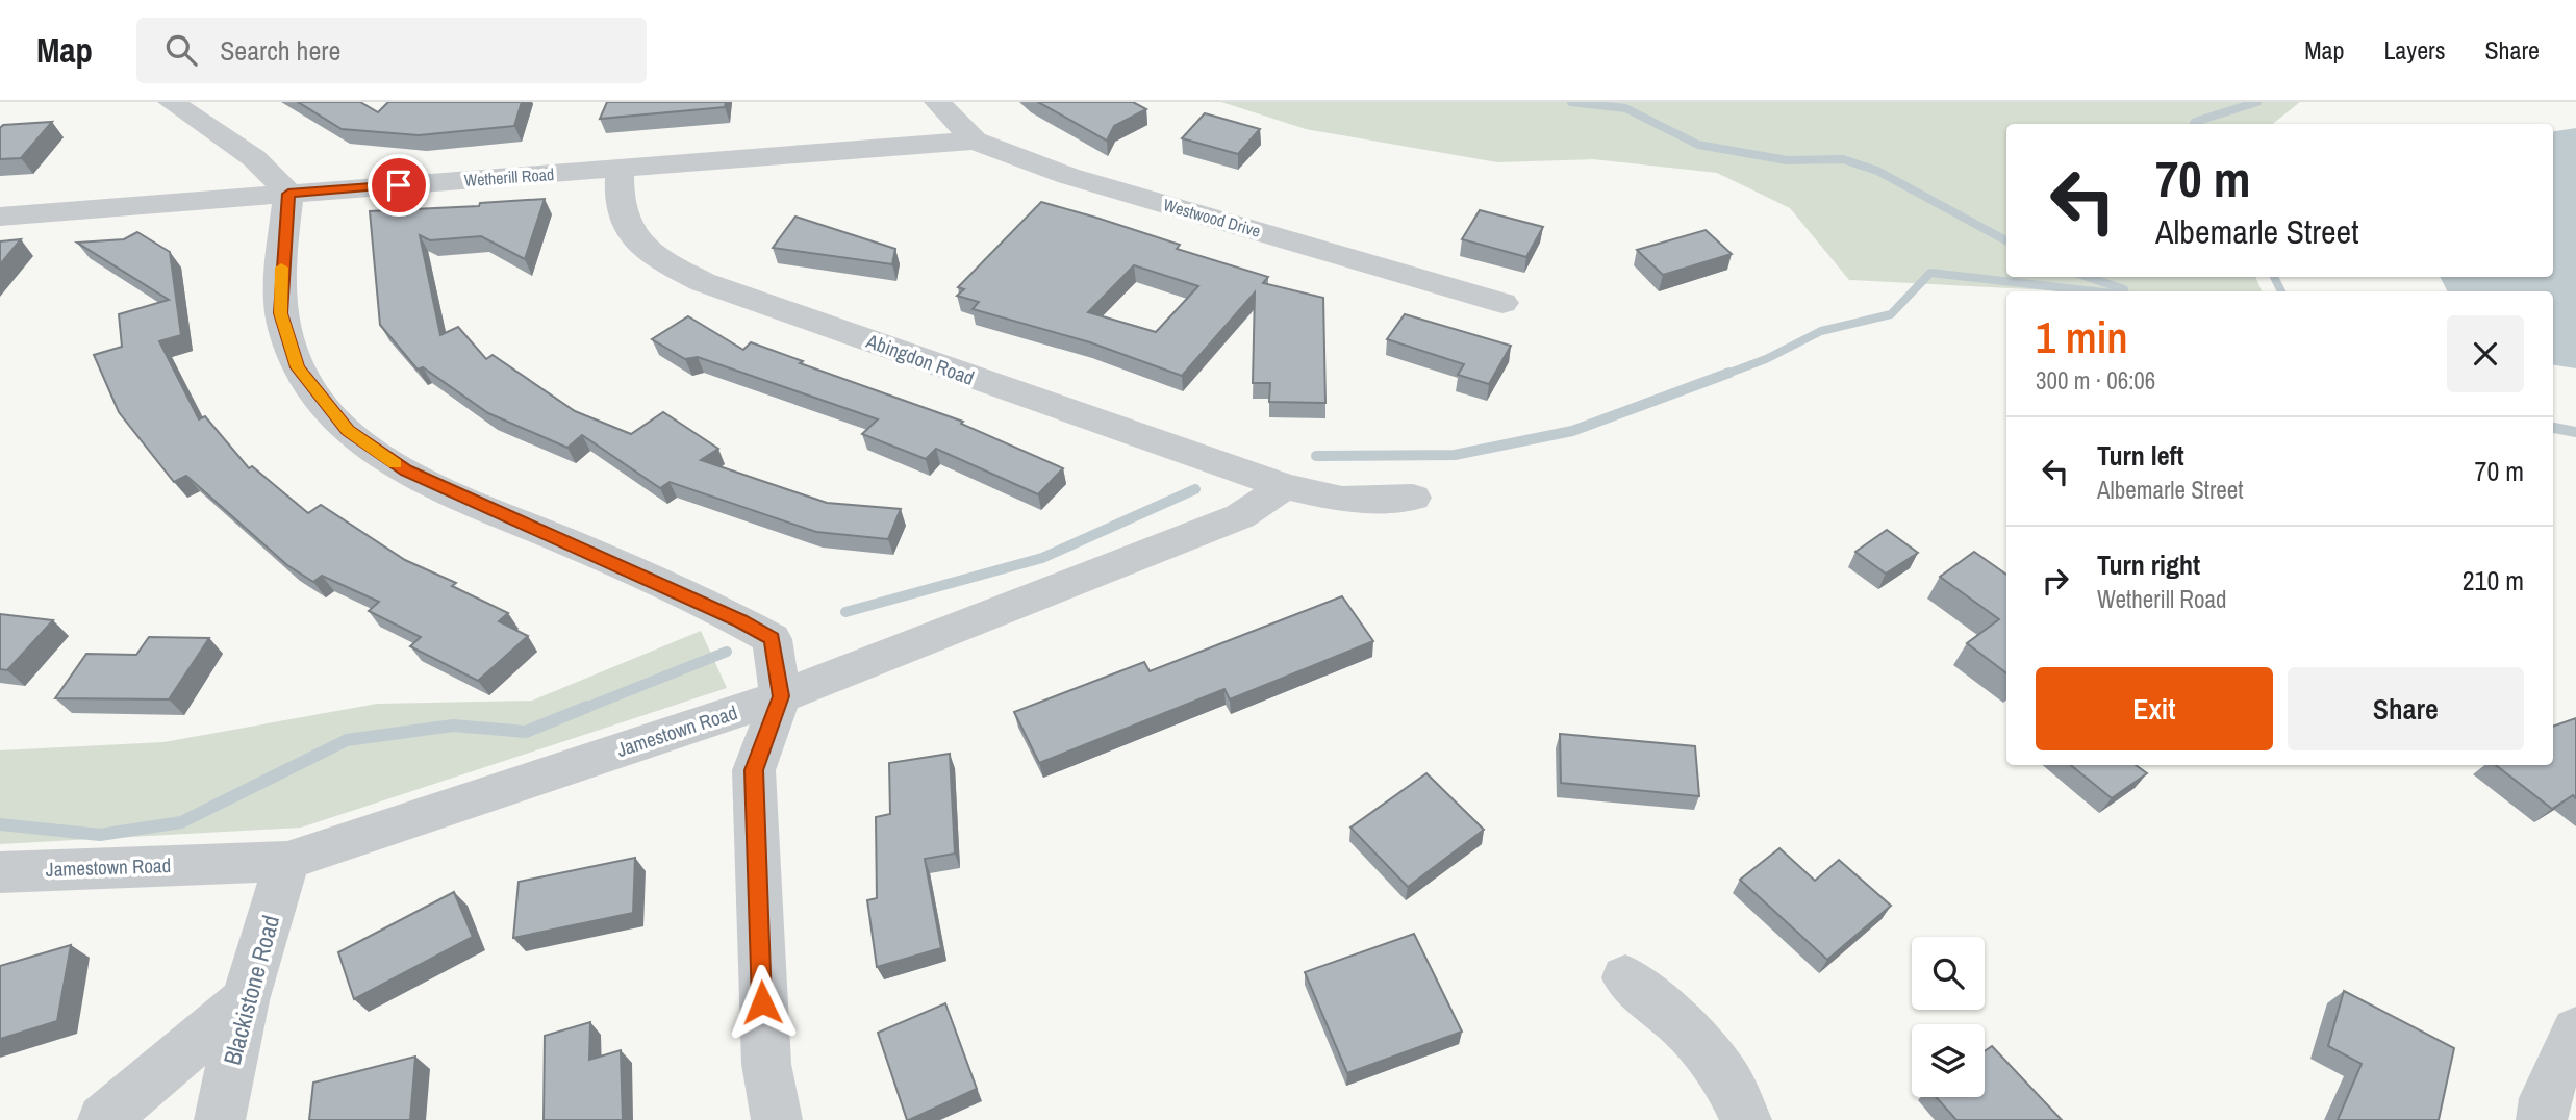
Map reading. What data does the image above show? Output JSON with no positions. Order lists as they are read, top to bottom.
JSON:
{
  "streets": {
    "street": [
      "Wetherill Road",
      "Westwood Drive",
      "Abingdon Road",
      "Jamestown Road",
      "Blackistone Road"
    ]
  },
  "crossings": [
    ["Wetherill Road", "Westwood Drive"],
    ["Wetherill Road", "Abingdon Road"],
    ["Abingdon Road", "Jamestown Road"],
    ["Jamestown Road", "Blackistone Road"]
  ],
  "page": {
    "header": "Map",
    "search": "Search here",
    "nav": ["Map", "Layers", "Share"],
    "turn": ["70 m", "Albemarle Street"],
    "heading": ["1 min", "300 m · 06:06"],
    "list": [
      {
        "name": "Turn left",
        "note": "Albemarle Street",
        "value": "70 m"
      },
      {
        "name": "Turn right",
        "note": "Wetherill Road",
        "value": "210 m"
      }
    ],
    "buttons": ["Exit", "Share"]
  }
}
